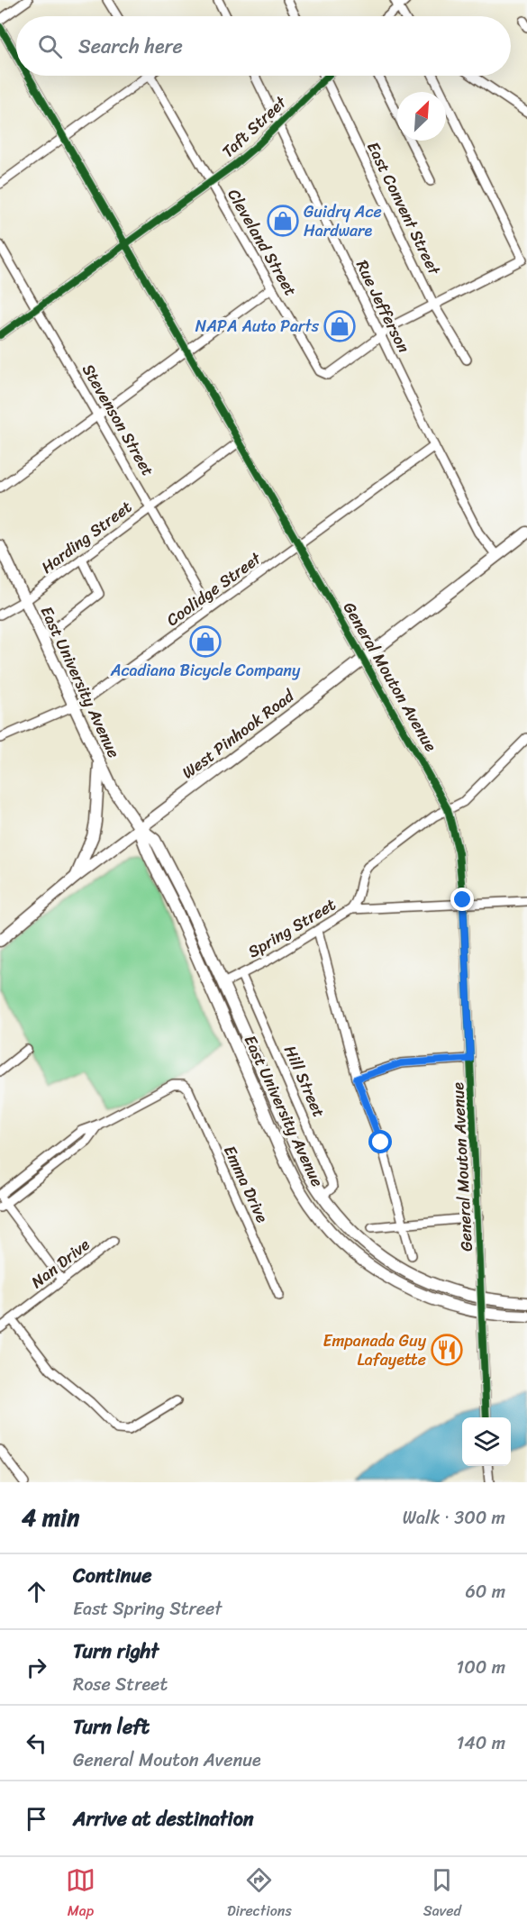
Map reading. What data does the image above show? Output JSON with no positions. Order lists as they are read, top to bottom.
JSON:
{
  "streets": {
    "main road": ["East University Avenue", "West Pinhook Road"],
    "street": [
      "Taft Street",
      "East Convent Street",
      "Cleveland Street",
      "Rue Jefferson",
      "Stevenson Street",
      "Harding Street",
      "Coolidge Street",
      "General Mouton Avenue",
      "Spring Street",
      "Hill Street",
      "Emma Drive",
      "Nan Drive"
    ]
  },
  "crossings": [
    ["Taft Street", "East Convent Street"],
    ["Taft Street", "Cleveland Street"],
    ["Taft Street", "Rue Jefferson"],
    ["Taft Street", "Stevenson Street"],
    ["Taft Street", "General Mouton Avenue"],
    ["Cleveland Street", "Rue Jefferson"],
    ["Rue Jefferson", "Coolidge Street"],
    ["Rue Jefferson", "West Pinhook Road"],
    ["Stevenson Street", "Harding Street"],
    ["Stevenson Street", "Coolidge Street"],
    ["Harding Street", "General Mouton Avenue"],
    ["Harding Street", "East University Avenue"],
    ["Coolidge Street", "General Mouton Avenue"],
    ["Coolidge Street", "East University Avenue"],
    ["General Mouton Avenue", "East University Avenue"],
    ["General Mouton Avenue", "West Pinhook Road"],
    ["General Mouton Avenue", "Spring Street"],
    ["East University Avenue", "West Pinhook Road"],
    ["East University Avenue", "Spring Street"],
    ["East University Avenue", "Hill Street"],
    ["Spring Street", "Hill Street"]
  ],
  "places": {
    "shop": ["Guidry Ace Hardware", "NAPA Auto Parts", "Acadiana Bicycle Company"],
    "restaurant": ["Empanada Guy Lafayette"]
  },
  "north": "top right",
  "page": {
    "search": "Search here",
    "heading": ["4 min", "Walk · 300 m"],
    "list": [
      ["Continue", "East Spring Street", "60 m"],
      ["Turn right", "Rose Street", "100 m"],
      ["Turn left", "General Mouton Avenue", "140 m"],
      "Arrive at destination"
    ],
    "nav": ["Map", "Directions", "Saved"]
  }
}
